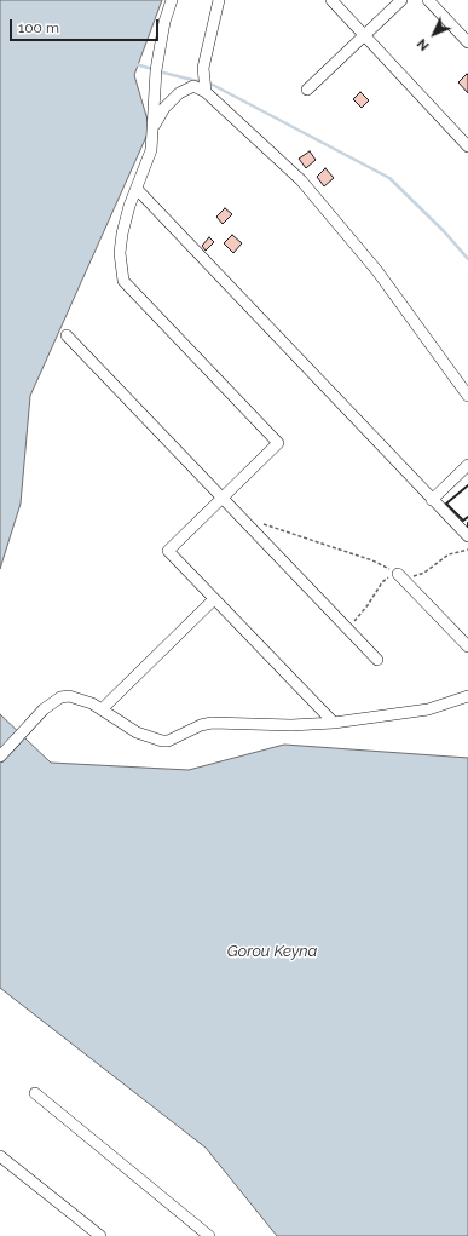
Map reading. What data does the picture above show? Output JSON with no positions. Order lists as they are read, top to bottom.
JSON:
{
  "water": ["Gorou Keyna"],
  "scale_bar": "100 m",
  "north": "bottom left"
}
